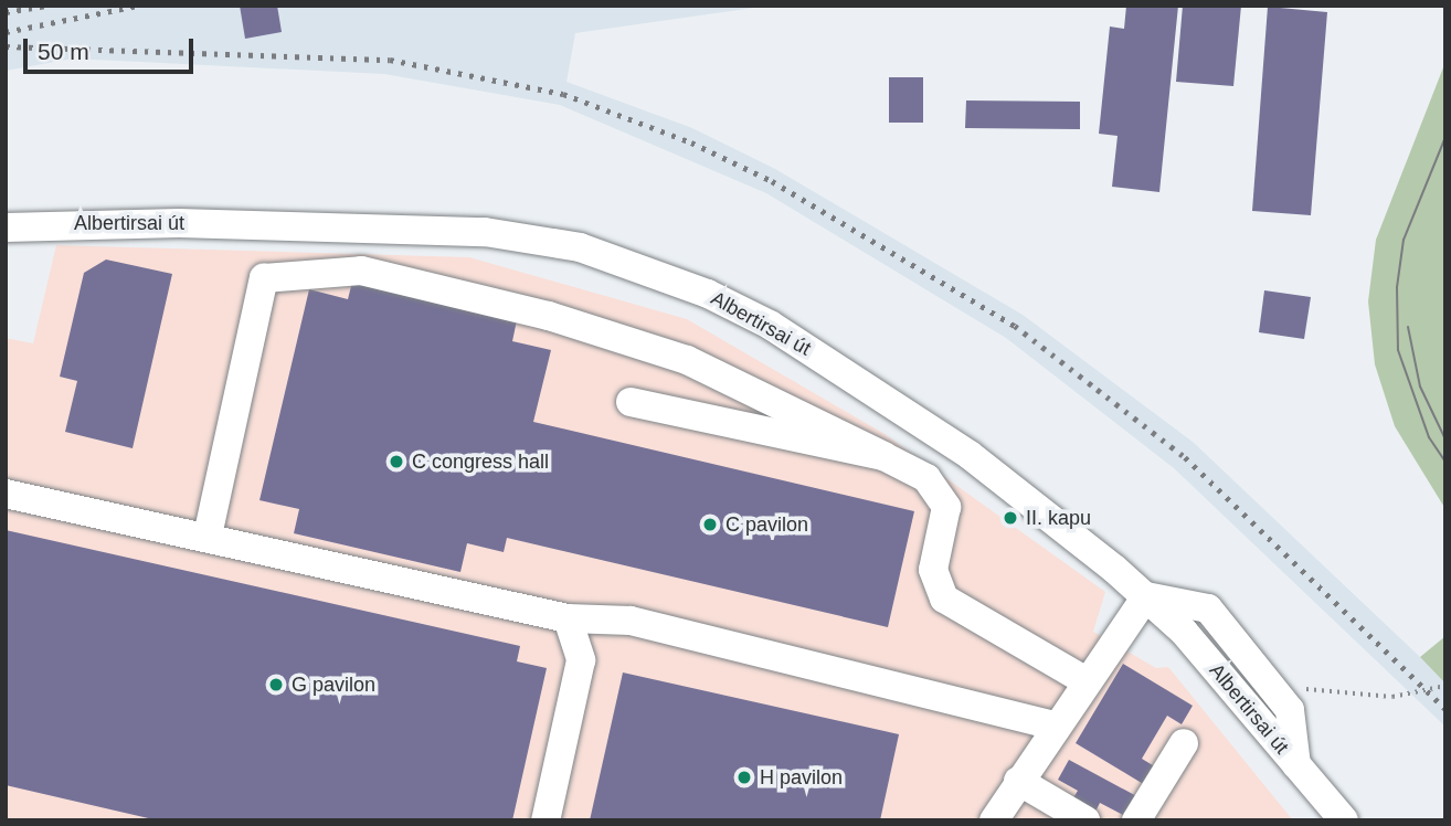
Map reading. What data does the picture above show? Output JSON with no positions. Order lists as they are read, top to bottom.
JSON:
{
  "streets": {
    "street": ["Albertirsai út"]
  },
  "places": [
    "C congress hall",
    "II. kapu",
    "C pavilon",
    "G pavilon",
    "H pavilon"
  ],
  "scale_bar": "50 m"
}
